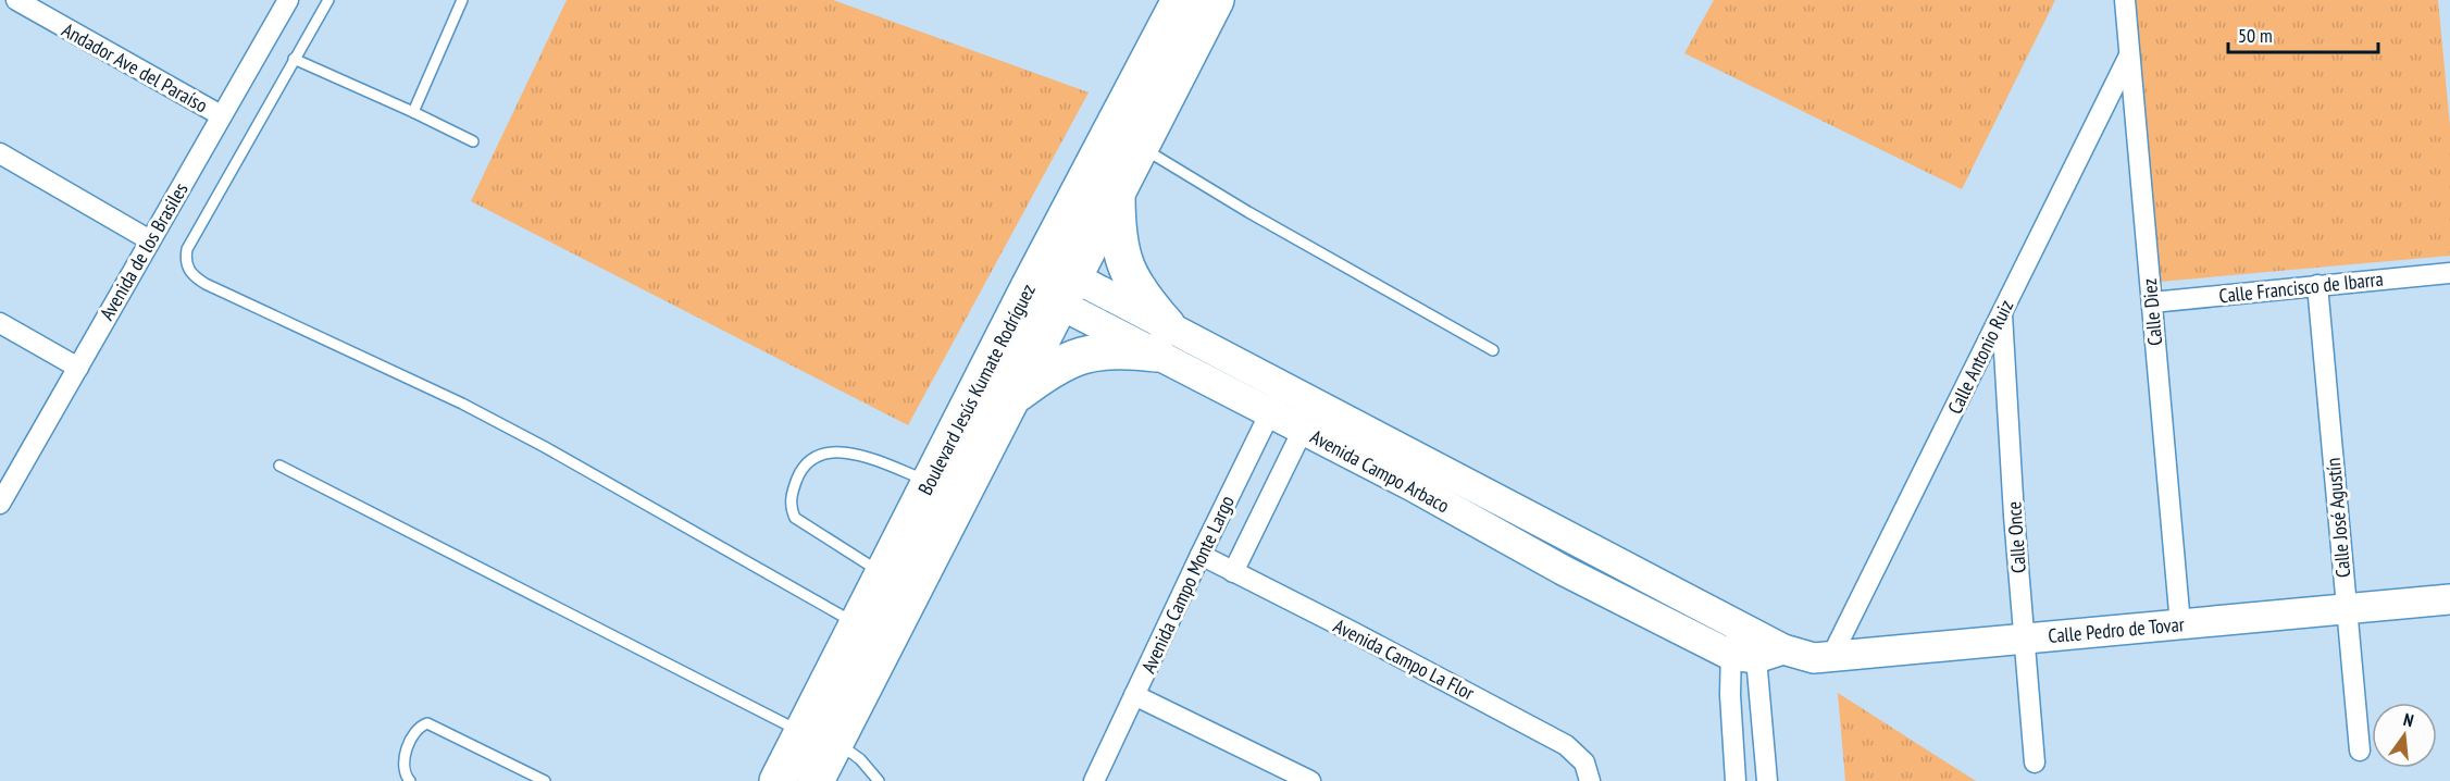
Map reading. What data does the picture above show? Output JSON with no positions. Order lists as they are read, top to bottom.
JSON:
{
  "streets": {
    "highway": ["Boulevard Jesús Kumate Rodríguez"],
    "street": [
      "Andador Ave del Paraíso",
      "Avenida de los Brasiles",
      "Calle Francisco de Ibarra",
      "Calle Diez",
      "Calle Antonio Ruiz",
      "Avenida Campo Arbaco",
      "Calle José Agustín",
      "Calle Once",
      "Avenida Campo Monte Largo",
      "Calle Pedro de Tovar",
      "Avenida Campo La Flor"
    ]
  },
  "crossings": [
    ["Andador Ave del Paraíso", "Avenida de los Brasiles"],
    ["Calle Francisco de Ibarra", "Calle Diez"],
    ["Calle Francisco de Ibarra", "Calle José Agustín"],
    ["Calle Diez", "Calle Antonio Ruiz"],
    ["Calle Diez", "Calle Pedro de Tovar"],
    ["Calle Antonio Ruiz", "Calle Once"],
    ["Calle Antonio Ruiz", "Calle Pedro de Tovar"],
    ["Boulevard Jesús Kumate Rodríguez", "Avenida Campo Arbaco"],
    ["Avenida Campo Arbaco", "Avenida Campo Monte Largo"],
    ["Avenida Campo Arbaco", "Calle Pedro de Tovar"],
    ["Calle José Agustín", "Calle Pedro de Tovar"],
    ["Calle Once", "Calle Pedro de Tovar"],
    ["Avenida Campo Monte Largo", "Avenida Campo La Flor"]
  ],
  "scale_bar": "50 m",
  "north": "top"
}
